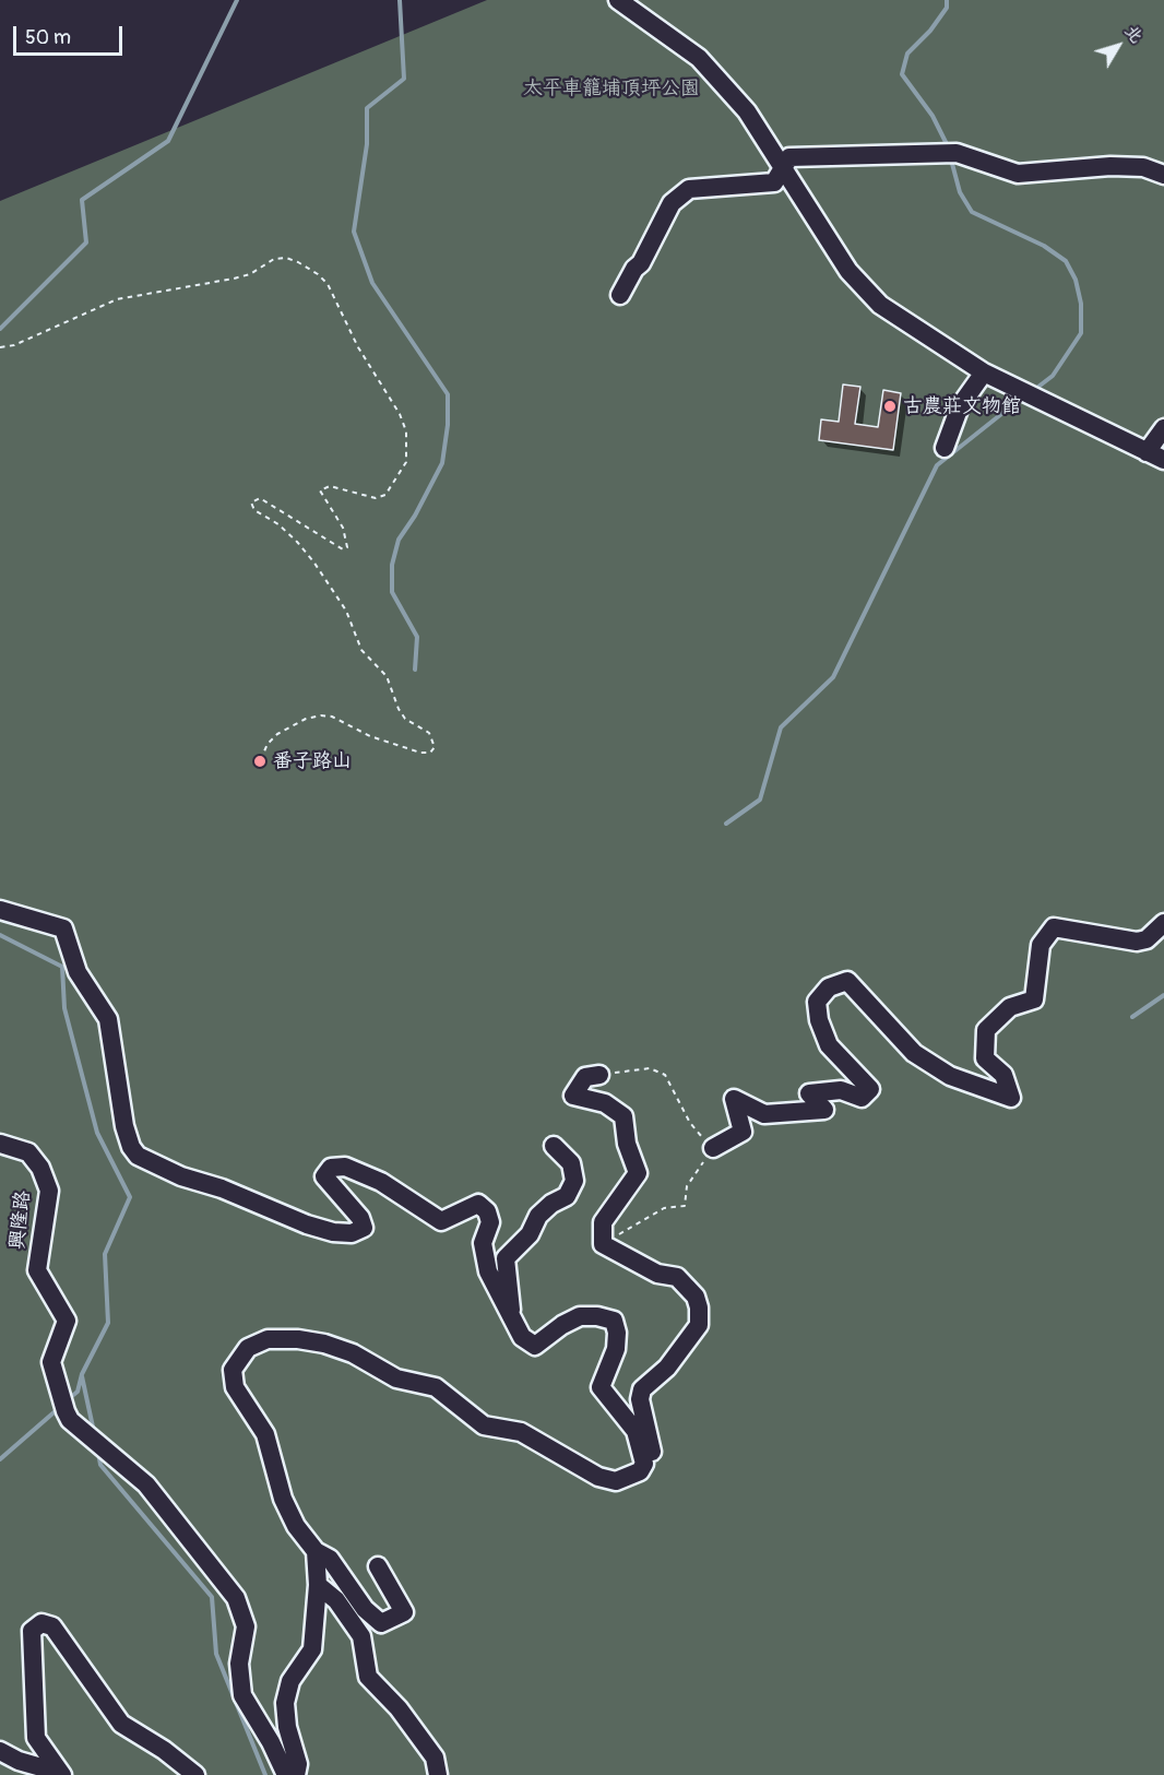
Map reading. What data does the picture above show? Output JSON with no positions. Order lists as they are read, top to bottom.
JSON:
{
  "streets": {
    "street": ["興隆路"]
  },
  "parks": ["太平車籠埔頂坪公園"],
  "places": ["古農莊文物館", "番子路山"],
  "scale_bar": "50 m",
  "north": "top right"
}
